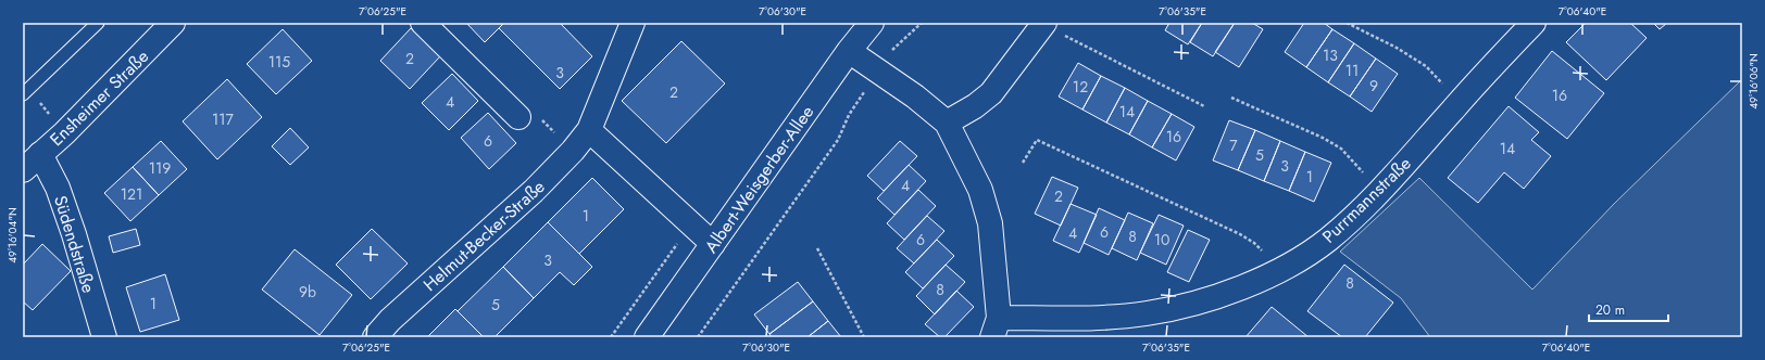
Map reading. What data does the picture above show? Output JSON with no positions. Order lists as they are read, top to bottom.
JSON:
{
  "streets": {
    "street": [
      "Ensheimer Straße",
      "Albert-Weisgerber-Allee",
      "Purrmannstraße",
      "Helmut-Becker-Straße",
      "Südendstraße"
    ]
  },
  "crossings": [
    ["Ensheimer Straße", "Südendstraße"]
  ],
  "house_numbers": [
    "13",
    "2",
    "115",
    "11",
    "3",
    "9",
    "12",
    "2",
    "16",
    "4",
    "14",
    "117",
    "16",
    "6",
    "7",
    "14",
    "5",
    "3",
    "119",
    "1",
    "4",
    "121",
    "2",
    "1",
    "6",
    "4",
    "8",
    "6",
    "10",
    "3",
    "8",
    "8",
    "9b",
    "1",
    "5"
  ],
  "scale_bar": "20 m",
  "coordinates": [
    "7°06'25\"E",
    "7°06'30\"E",
    "7°06'35\"E",
    "7°06'40\"E",
    "49°16'06\"N",
    "49°16'04\"N"
  ]
}
